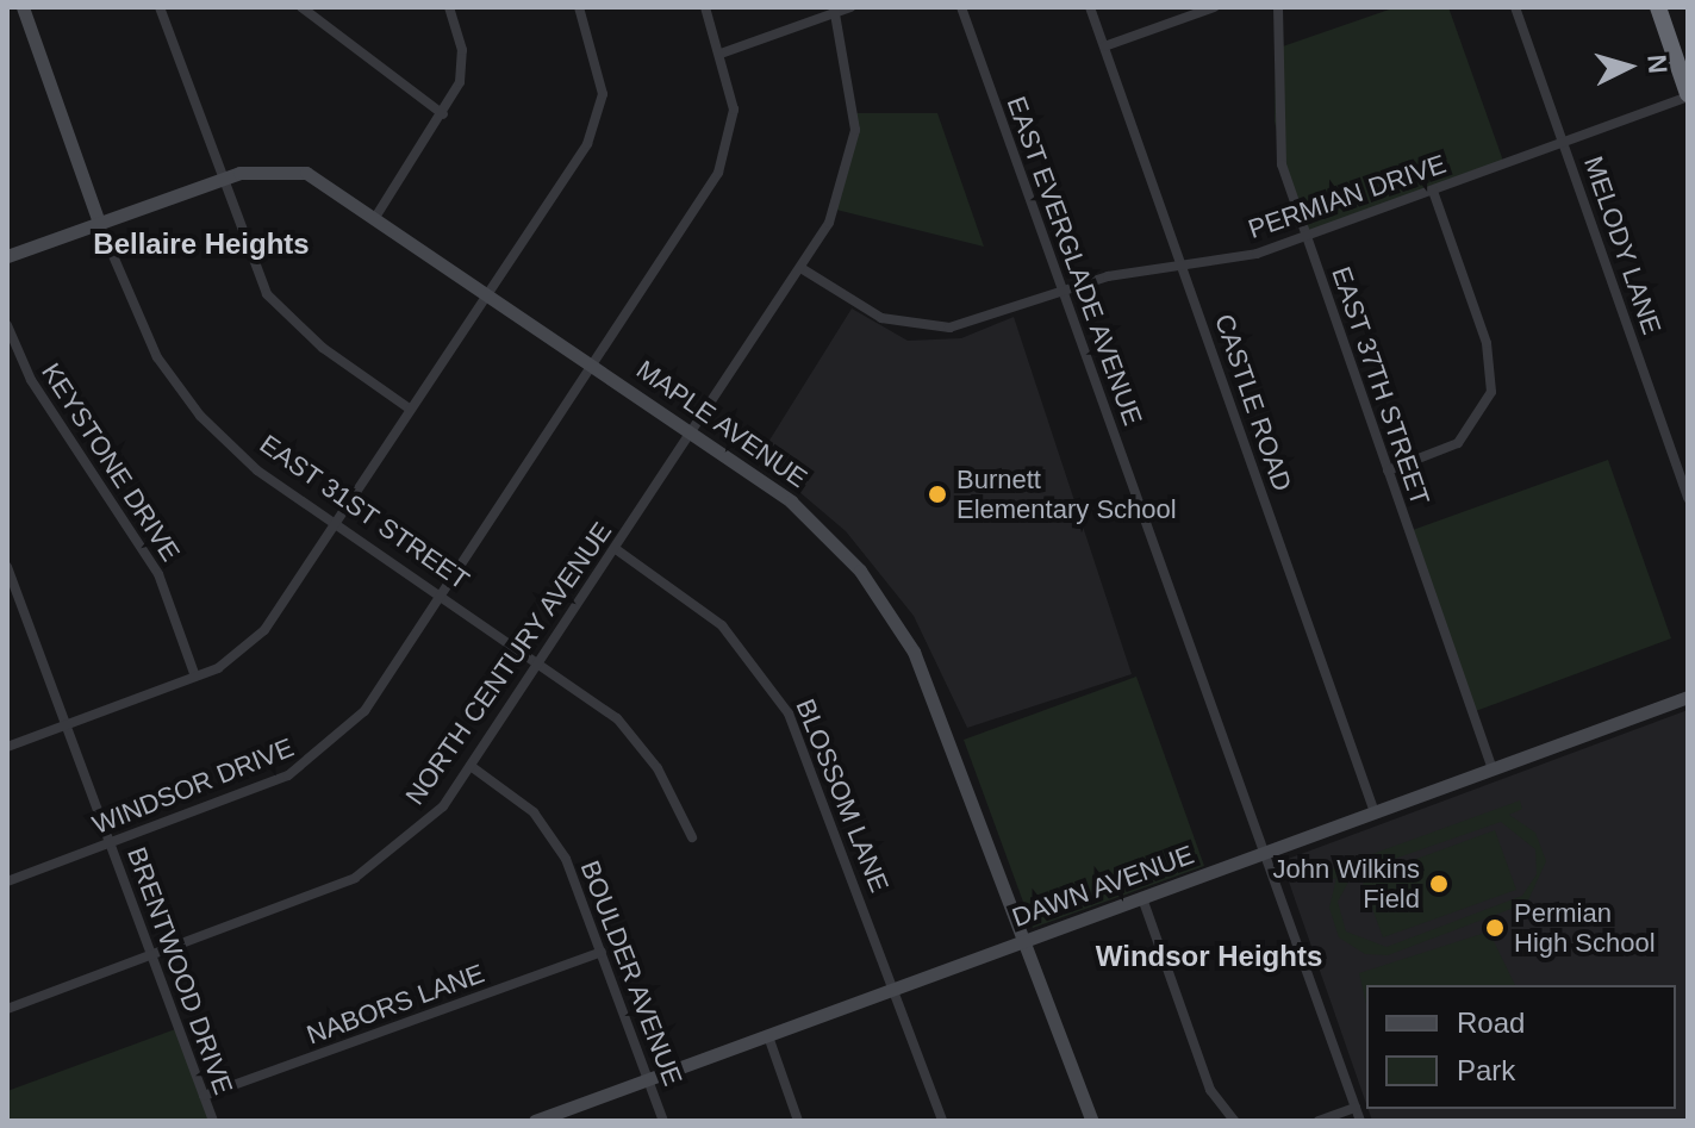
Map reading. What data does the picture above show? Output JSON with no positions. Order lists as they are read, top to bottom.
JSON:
{
  "streets": {
    "street": [
      "PERMIAN DRIVE",
      "MELODY LANE",
      "EAST EVERGLADE AVENUE",
      "EAST 37TH STREET",
      "CASTLE ROAD",
      "MAPLE AVENUE",
      "KEYSTONE DRIVE",
      "EAST 31ST STREET",
      "NORTH CENTURY AVENUE",
      "WINDSOR DRIVE",
      "BLOSSOM LANE",
      "DAWN AVENUE",
      "BRENTWOOD DRIVE",
      "BOULDER AVENUE",
      "NABORS LANE"
    ]
  },
  "crossings": [
    ["PERMIAN DRIVE", "MELODY LANE"],
    ["PERMIAN DRIVE", "EAST EVERGLADE AVENUE"],
    ["PERMIAN DRIVE", "EAST 37TH STREET"],
    ["PERMIAN DRIVE", "CASTLE ROAD"],
    ["PERMIAN DRIVE", "NORTH CENTURY AVENUE"],
    ["EAST EVERGLADE AVENUE", "DAWN AVENUE"],
    ["EAST 37TH STREET", "DAWN AVENUE"],
    ["CASTLE ROAD", "DAWN AVENUE"],
    ["MAPLE AVENUE", "EAST 31ST STREET"],
    ["MAPLE AVENUE", "NORTH CENTURY AVENUE"],
    ["MAPLE AVENUE", "WINDSOR DRIVE"],
    ["MAPLE AVENUE", "DAWN AVENUE"],
    ["EAST 31ST STREET", "NORTH CENTURY AVENUE"],
    ["EAST 31ST STREET", "WINDSOR DRIVE"],
    ["NORTH CENTURY AVENUE", "BLOSSOM LANE"],
    ["NORTH CENTURY AVENUE", "BRENTWOOD DRIVE"],
    ["NORTH CENTURY AVENUE", "BOULDER AVENUE"],
    ["WINDSOR DRIVE", "BRENTWOOD DRIVE"],
    ["BLOSSOM LANE", "DAWN AVENUE"],
    ["DAWN AVENUE", "BOULDER AVENUE"],
    ["BRENTWOOD DRIVE", "NABORS LANE"],
    ["BOULDER AVENUE", "NABORS LANE"]
  ],
  "districts": ["Bellaire Heights", "Windsor Heights"],
  "places": ["Burnett Elementary School", "John Wilkins Field", "Permian High School"],
  "legend": ["Road", "Park"],
  "north": "right"
}
